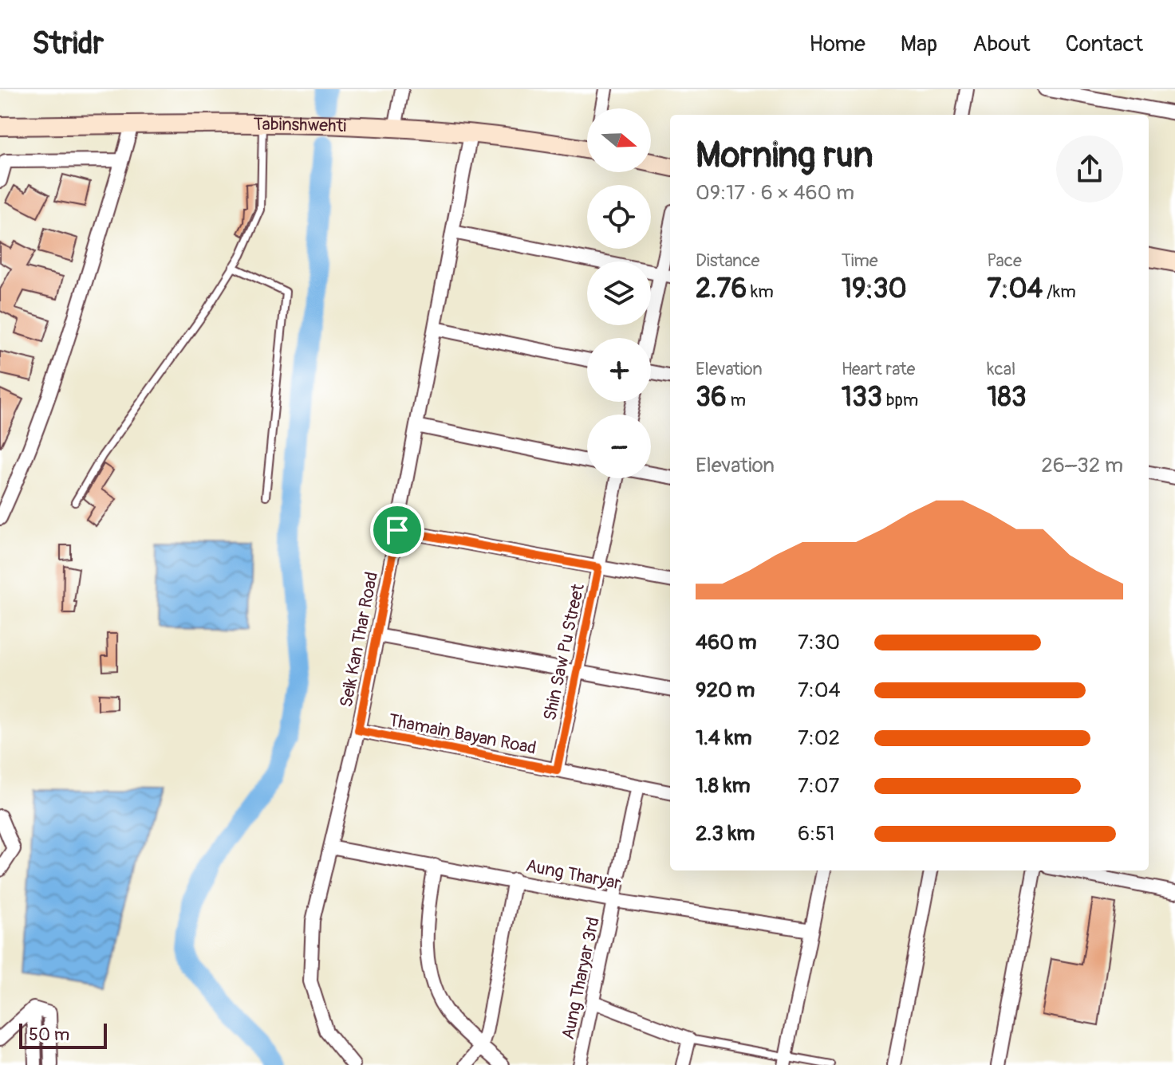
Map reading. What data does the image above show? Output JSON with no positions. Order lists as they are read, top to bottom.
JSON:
{
  "streets": {
    "main road": ["Tabinshwehti"],
    "street": [
      "Seik Kan Thar Road",
      "Shin Saw Pu Street",
      "Thamain Bayan Road",
      "Aung Tharyar",
      "Aung Tharyar 3rd"
    ]
  },
  "crossings": [
    ["Tabinshwehti", "Seik Kan Thar Road"],
    ["Seik Kan Thar Road", "Thamain Bayan Road"],
    ["Seik Kan Thar Road", "Aung Tharyar"],
    ["Shin Saw Pu Street", "Thamain Bayan Road"],
    ["Thamain Bayan Road", "Aung Tharyar 3rd"],
    ["Aung Tharyar", "Aung Tharyar 3rd"]
  ],
  "scale_bar": "50 m",
  "north": "right",
  "page": {
    "header": "Stridr",
    "nav": [
      "Home",
      "Map",
      "About",
      "Contact"
    ],
    "map_buttons": ["+", "−"],
    "heading": ["Morning run", "09:17 · 6 × 460 m"],
    "stats": [
      ["Distance", "2.76 km"],
      ["Time", "19:30"],
      ["Pace", "7:04 /km"],
      ["Elevation", "36 m"],
      ["Heart rate", "133 bpm"],
      ["kcal", "183"]
    ],
    "chart": ["Elevation", "26–32 m"],
    "list": [
      {
        "name": "460 m",
        "note": "7:30"
      },
      {
        "name": "920 m",
        "note": "7:04"
      },
      {
        "name": "1.4 km",
        "note": "7:02"
      },
      {
        "name": "1.8 km",
        "note": "7:07"
      },
      {
        "name": "2.3 km",
        "note": "6:51"
      }
    ],
    "scale": "50 m"
  }
}
